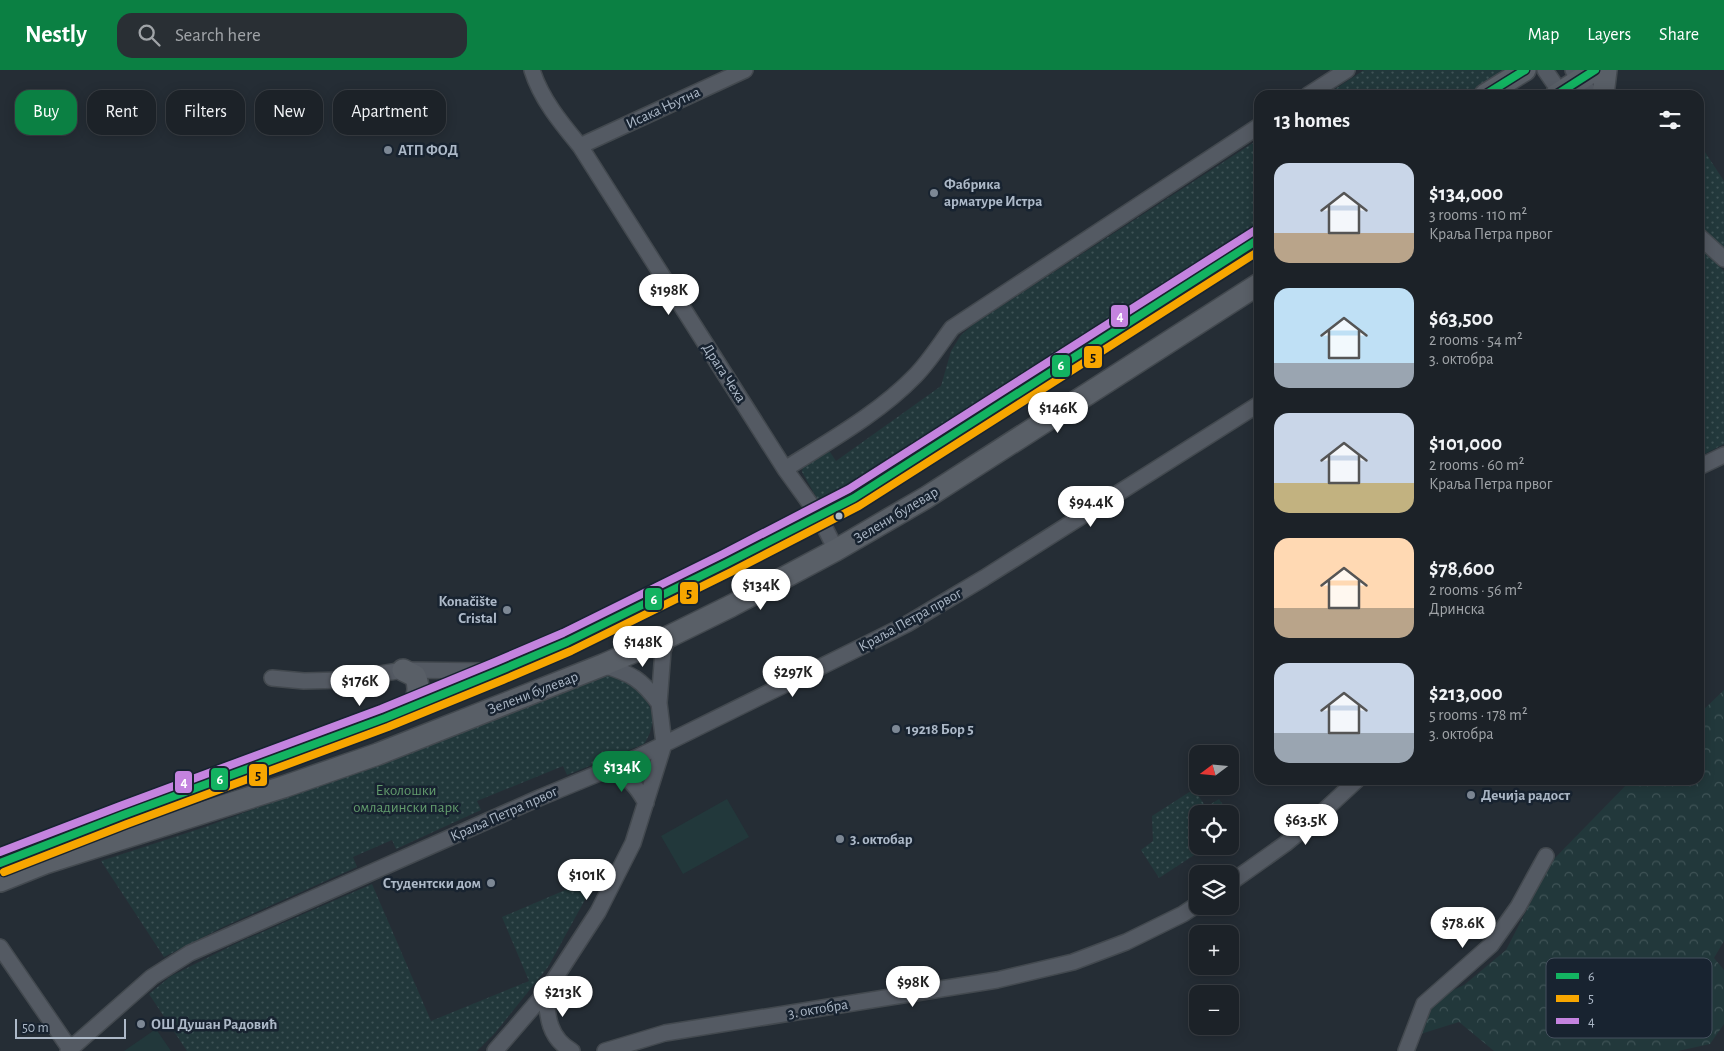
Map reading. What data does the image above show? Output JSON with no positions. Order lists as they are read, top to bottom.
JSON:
{
  "streets": {
    "street": [
      "Исака Њутна",
      "Драга Чеха",
      "Зелени булевар",
      "Краља Петра првог",
      "3. октобра"
    ]
  },
  "crossings": [
    ["Исака Њутна", "Драга Чеха"],
    ["Драга Чеха", "Зелени булевар"]
  ],
  "parks": ["Еколошки омладински парк"],
  "places": [
    "АТП ФОД",
    "Фабрика арматуре Истра",
    "Konačište Cristal",
    "19218 Бор 5",
    "Дечија радост",
    "3. октобар",
    "Студентски дом",
    "ОШ Душан Радовић"
  ],
  "lines": ["transit line 6", "transit line 4", "transit line 5"],
  "legend": ["6", "5", "4"],
  "scale_bar": "50 m",
  "north": "left",
  "page": {
    "header": "Nestly",
    "search": "Search here",
    "nav": ["Map", "Layers", "Share"],
    "chip": [
      "Buy",
      "Rent",
      "Filters",
      "New",
      "Apartment"
    ],
    "heading": "13 homes",
    "list": [
      {
        "name": "$134,000",
        "note": "3 rooms · 110 m² · Краља Петра првог"
      },
      {
        "name": "$63,500",
        "note": "2 rooms · 54 m² · 3. октобра"
      },
      {
        "name": "$101,000",
        "note": "2 rooms · 60 m² · Краља Петра првог"
      },
      {
        "name": "$78,600",
        "note": "2 rooms · 56 m² · Дринска"
      },
      {
        "name": "$213,000",
        "note": "5 rooms · 178 m² · 3. октобра"
      }
    ],
    "price": [
      "$198K",
      "$146K",
      "$94.4K",
      "$134K",
      "$148K",
      "$297K",
      "$176K",
      "$134K",
      "$63.5K",
      "$101K",
      "$78.6K",
      "$98K",
      "$213K"
    ],
    "map_buttons": ["+", "−"],
    "scale": "50 m"
  }
}
